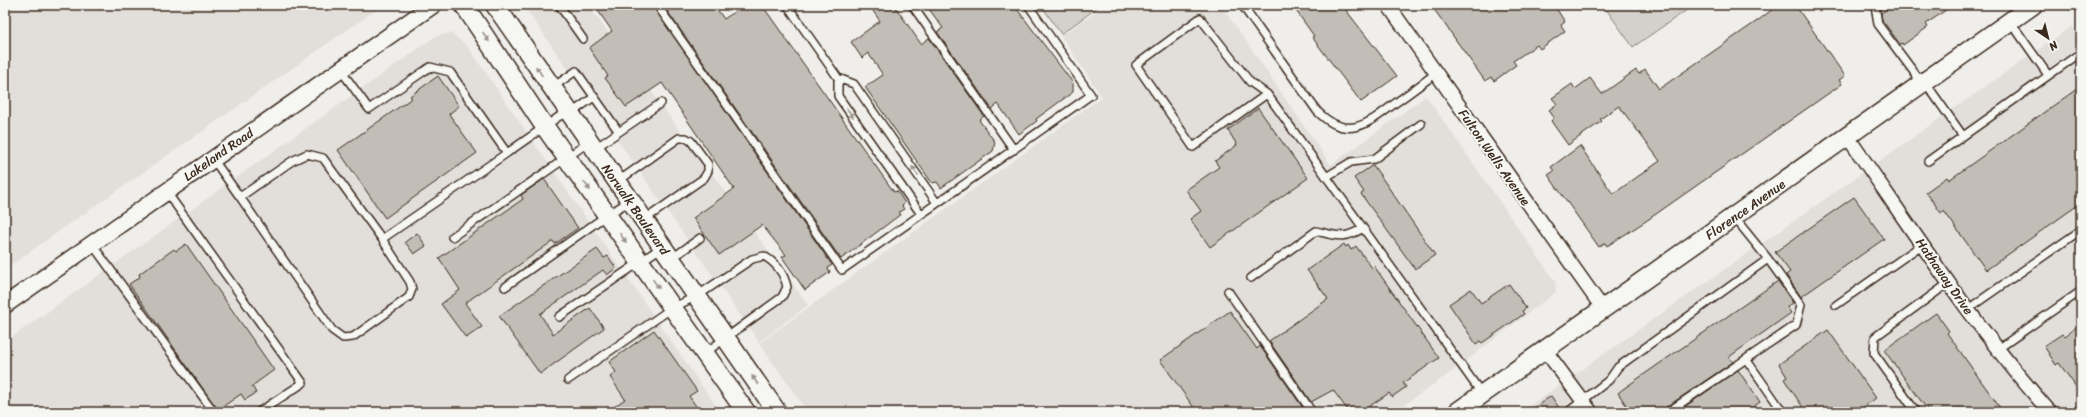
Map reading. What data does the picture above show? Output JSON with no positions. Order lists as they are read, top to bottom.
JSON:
{
  "streets": {
    "main road": ["Norwalk Boulevard", "Florence Avenue"],
    "street": ["Lakeland Road", "Fulton Wells Avenue", "Hathaway Drive"]
  },
  "crossings": [
    ["Fulton Wells Avenue", "Florence Avenue"],
    ["Florence Avenue", "Hathaway Drive"]
  ],
  "north": "bottom right"
}
